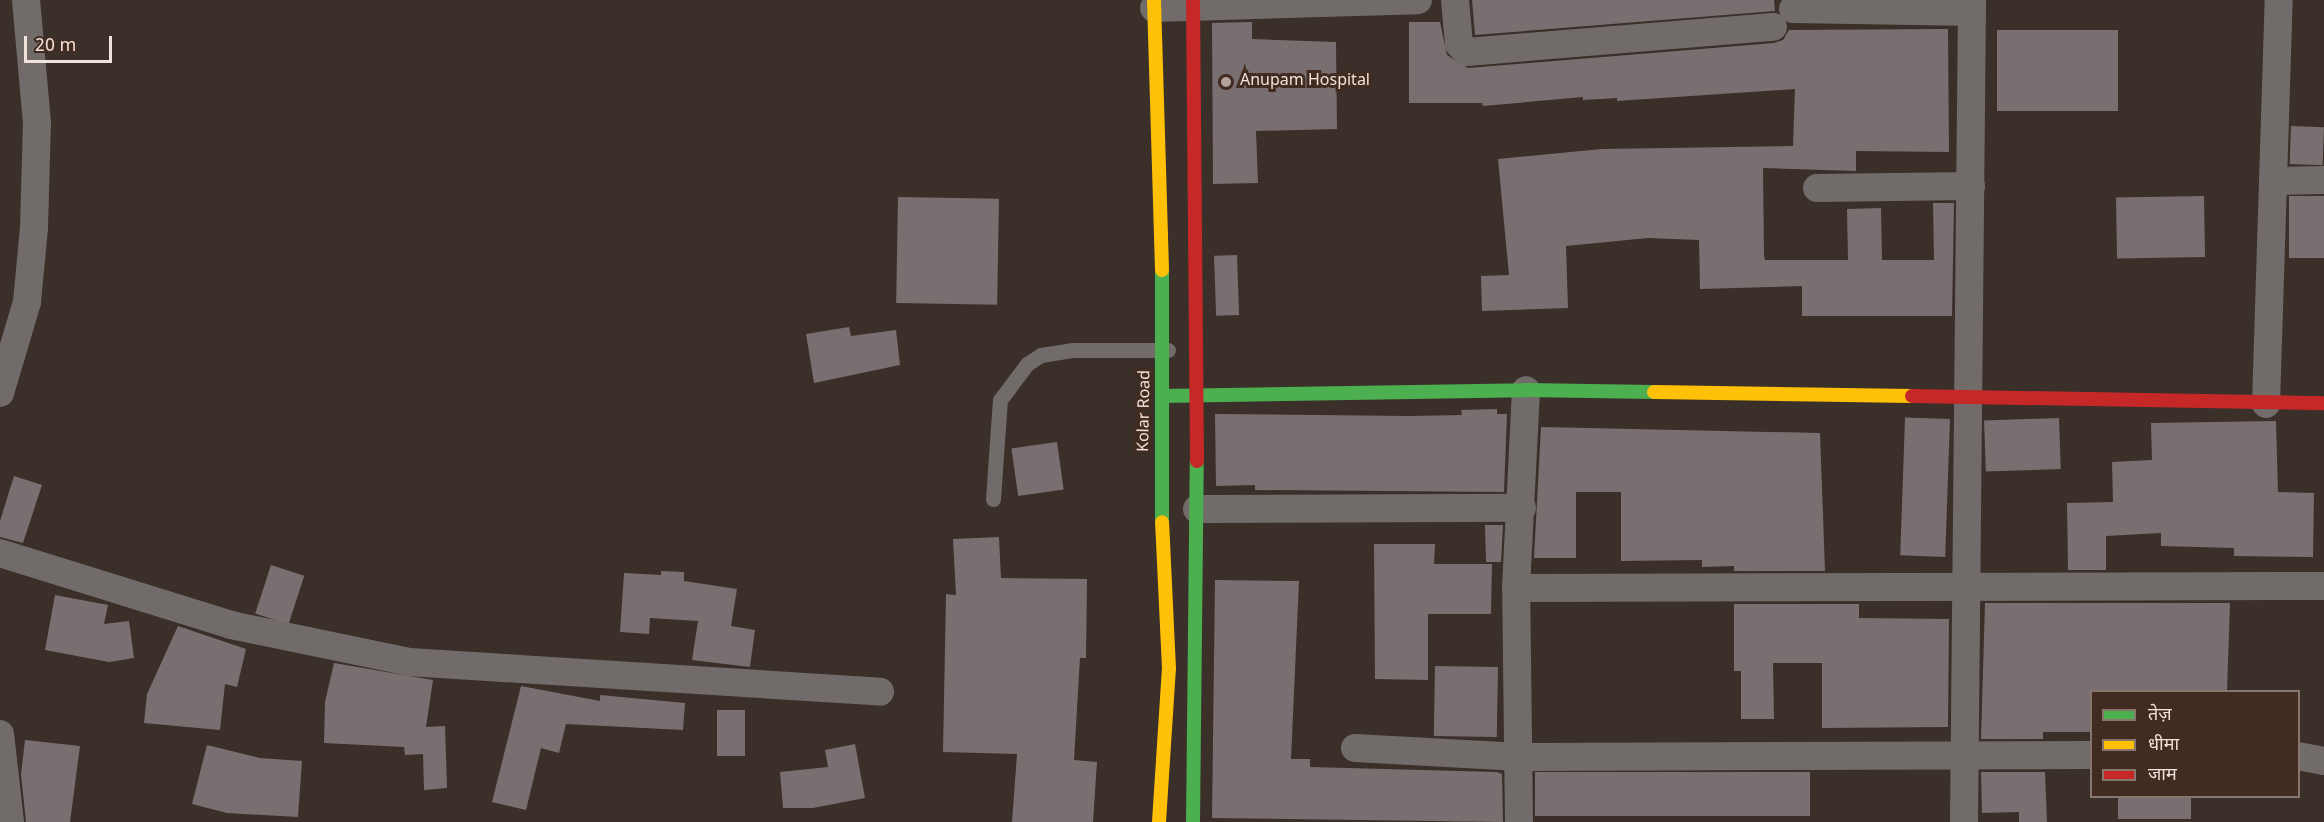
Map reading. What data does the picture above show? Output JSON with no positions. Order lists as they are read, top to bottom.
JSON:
{
  "streets": {
    "main road": ["Kolar Road"]
  },
  "places": ["Anupam Hospital"],
  "legend": ["तेज़", "धीमा", "जाम"],
  "scale_bar": "20 m"
}
